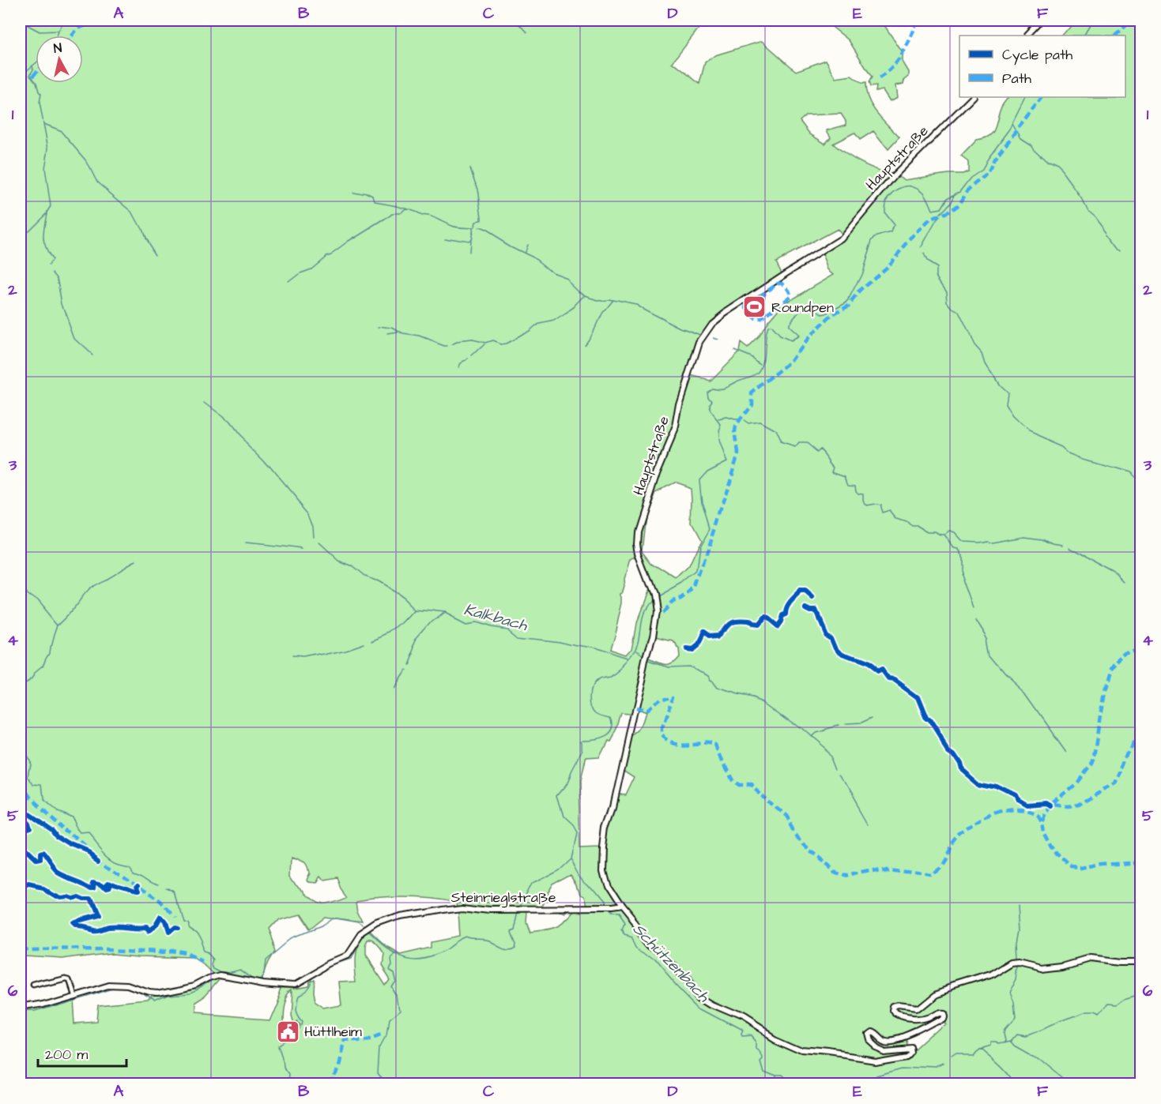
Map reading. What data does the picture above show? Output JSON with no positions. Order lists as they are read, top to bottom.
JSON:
{
  "streets": {
    "main road": ["Hauptstraße", "Steinrieglstraße"]
  },
  "crossings": [
    ["Hauptstraße", "Steinrieglstraße"]
  ],
  "water": ["Kalkbach", "Schützenbach"],
  "places": {
    "sports": ["Roundpen"],
    "public building": ["Hüttlheim"]
  },
  "legend": ["Cycle path", "Path"],
  "scale_bar": "200 m",
  "north": "top",
  "grid": {
    "columns": [
      "A",
      "B",
      "C",
      "D",
      "E",
      "F"
    ],
    "rows": [
      "1",
      "2",
      "3",
      "4",
      "5",
      "6"
    ]
  }
}
